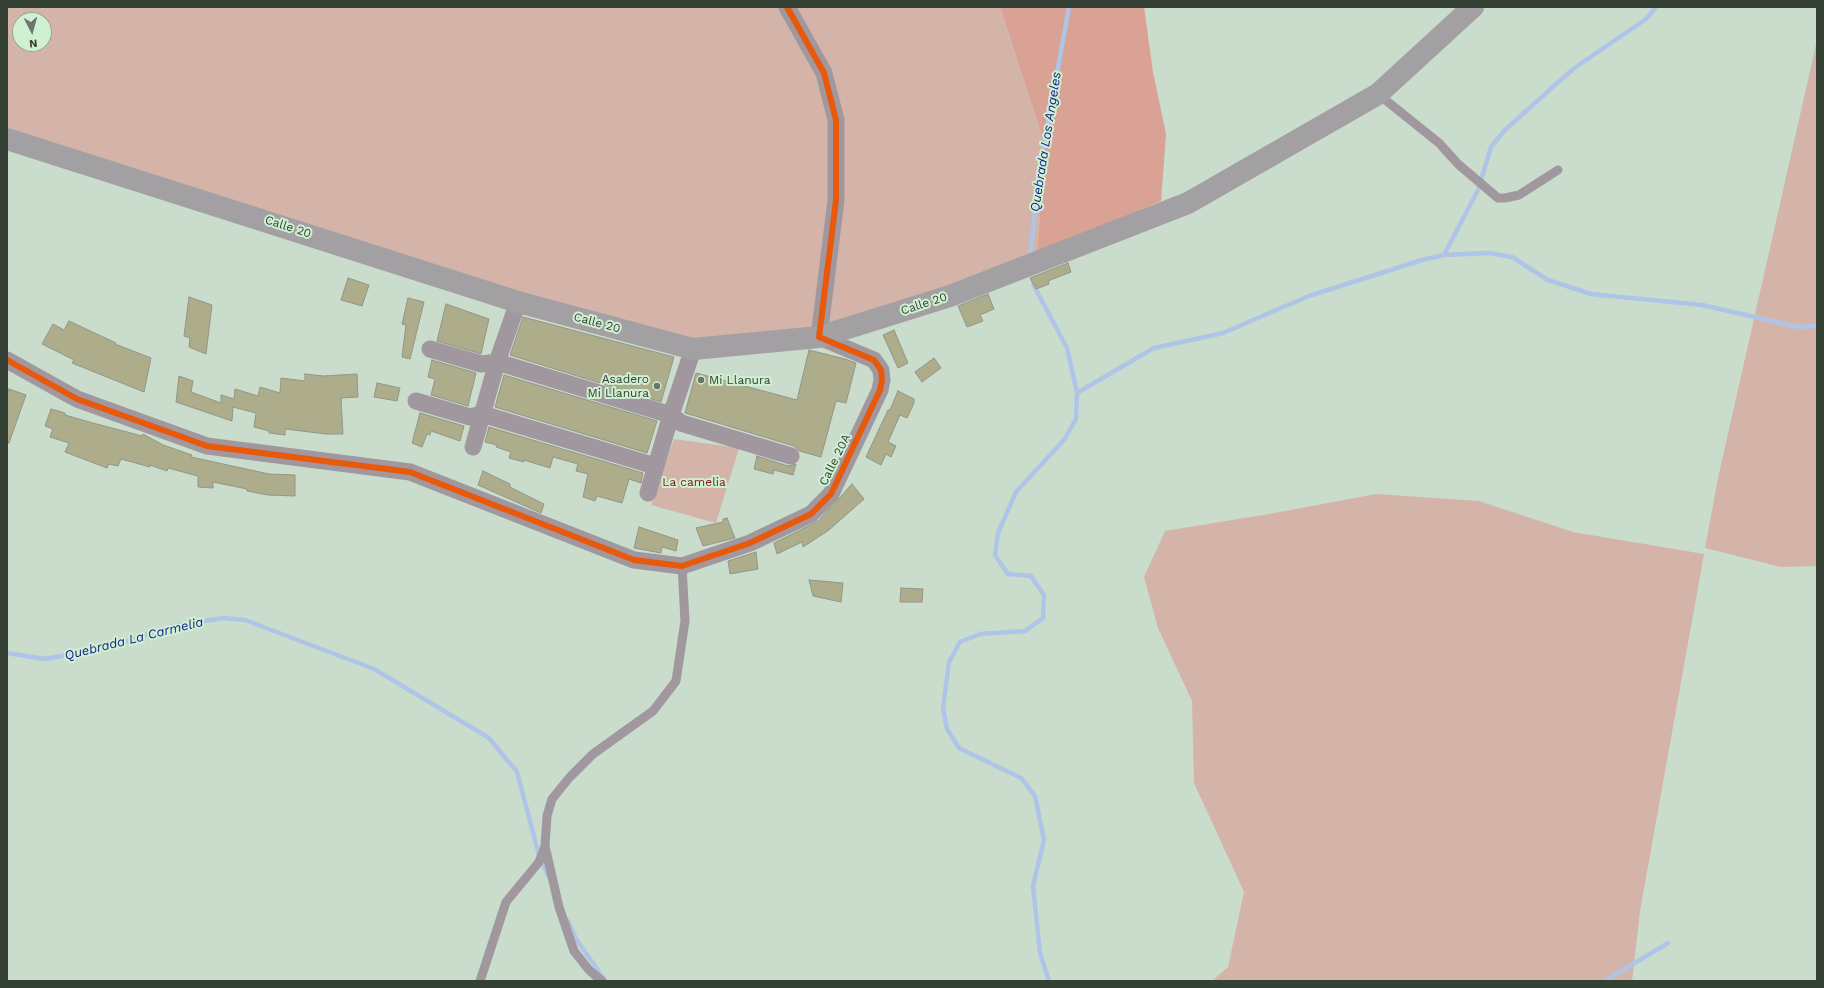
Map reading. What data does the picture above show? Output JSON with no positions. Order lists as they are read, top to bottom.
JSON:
{
  "streets": {
    "main road": ["Calle 20"],
    "street": ["Calle 20A"]
  },
  "crossings": [
    ["Calle 20", "Calle 20A"]
  ],
  "water": ["Quebrada Los Angeles", "Quebrada La Carmelia"],
  "parks": ["La camelia"],
  "places": ["Mi Llanura", "Asadero Mi Llanura"],
  "north": "bottom"
}
